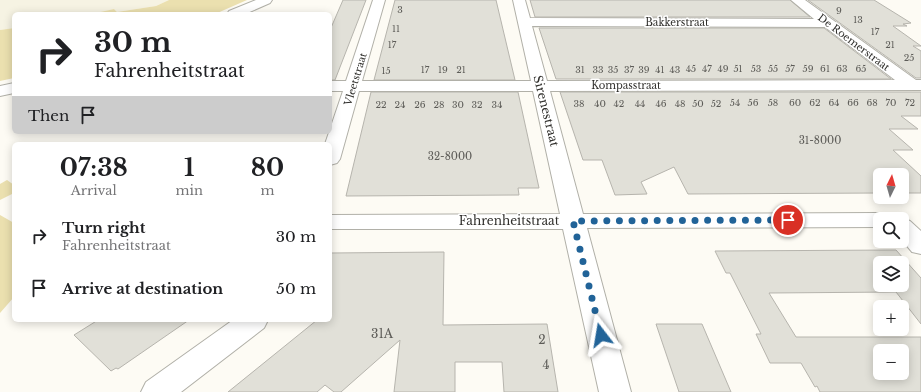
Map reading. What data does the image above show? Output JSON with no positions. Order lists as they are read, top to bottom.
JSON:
{
  "streets": {
    "street": [
      "Bakkerstraat",
      "De Roemerstraat",
      "Vleetstraat",
      "Kompasstraat",
      "Sirenestraat",
      "Fahrenheitstraat"
    ]
  },
  "crossings": [
    ["Bakkerstraat", "De Roemerstraat"],
    ["Bakkerstraat", "Sirenestraat"],
    ["De Roemerstraat", "Kompasstraat"],
    ["Vleetstraat", "Kompasstraat"],
    ["Kompasstraat", "Sirenestraat"],
    ["Sirenestraat", "Fahrenheitstraat"]
  ],
  "house_numbers": [
    "3",
    "9",
    "13",
    "11",
    "17",
    "17",
    "21",
    "25",
    "45",
    "47",
    "49",
    "51",
    "53",
    "55",
    "57",
    "59",
    "61",
    "63",
    "65",
    "17",
    "19",
    "21",
    "31",
    "33",
    "35",
    "37",
    "39",
    "41",
    "43",
    "15",
    "54",
    "56",
    "58",
    "60",
    "62",
    "64",
    "66",
    "68",
    "70",
    "72",
    "38",
    "40",
    "42",
    "44",
    "46",
    "48",
    "50",
    "52",
    "22",
    "24",
    "26",
    "28",
    "30",
    "32",
    "34",
    "31-8000",
    "32-8000",
    "31A",
    "2",
    "4"
  ],
  "north": "top",
  "page": {
    "turn": ["30 m", "Fahrenheitstraat"],
    "then": "Then",
    "eta": [
      "07:38",
      "Arrival",
      "1",
      "min",
      "80",
      "m"
    ],
    "map_buttons": ["+", "−"],
    "list": [
      {
        "name": "Turn right",
        "note": "Fahrenheitstraat",
        "value": "30 m"
      },
      {
        "name": "Arrive at destination",
        "value": "50 m"
      }
    ]
  }
}
